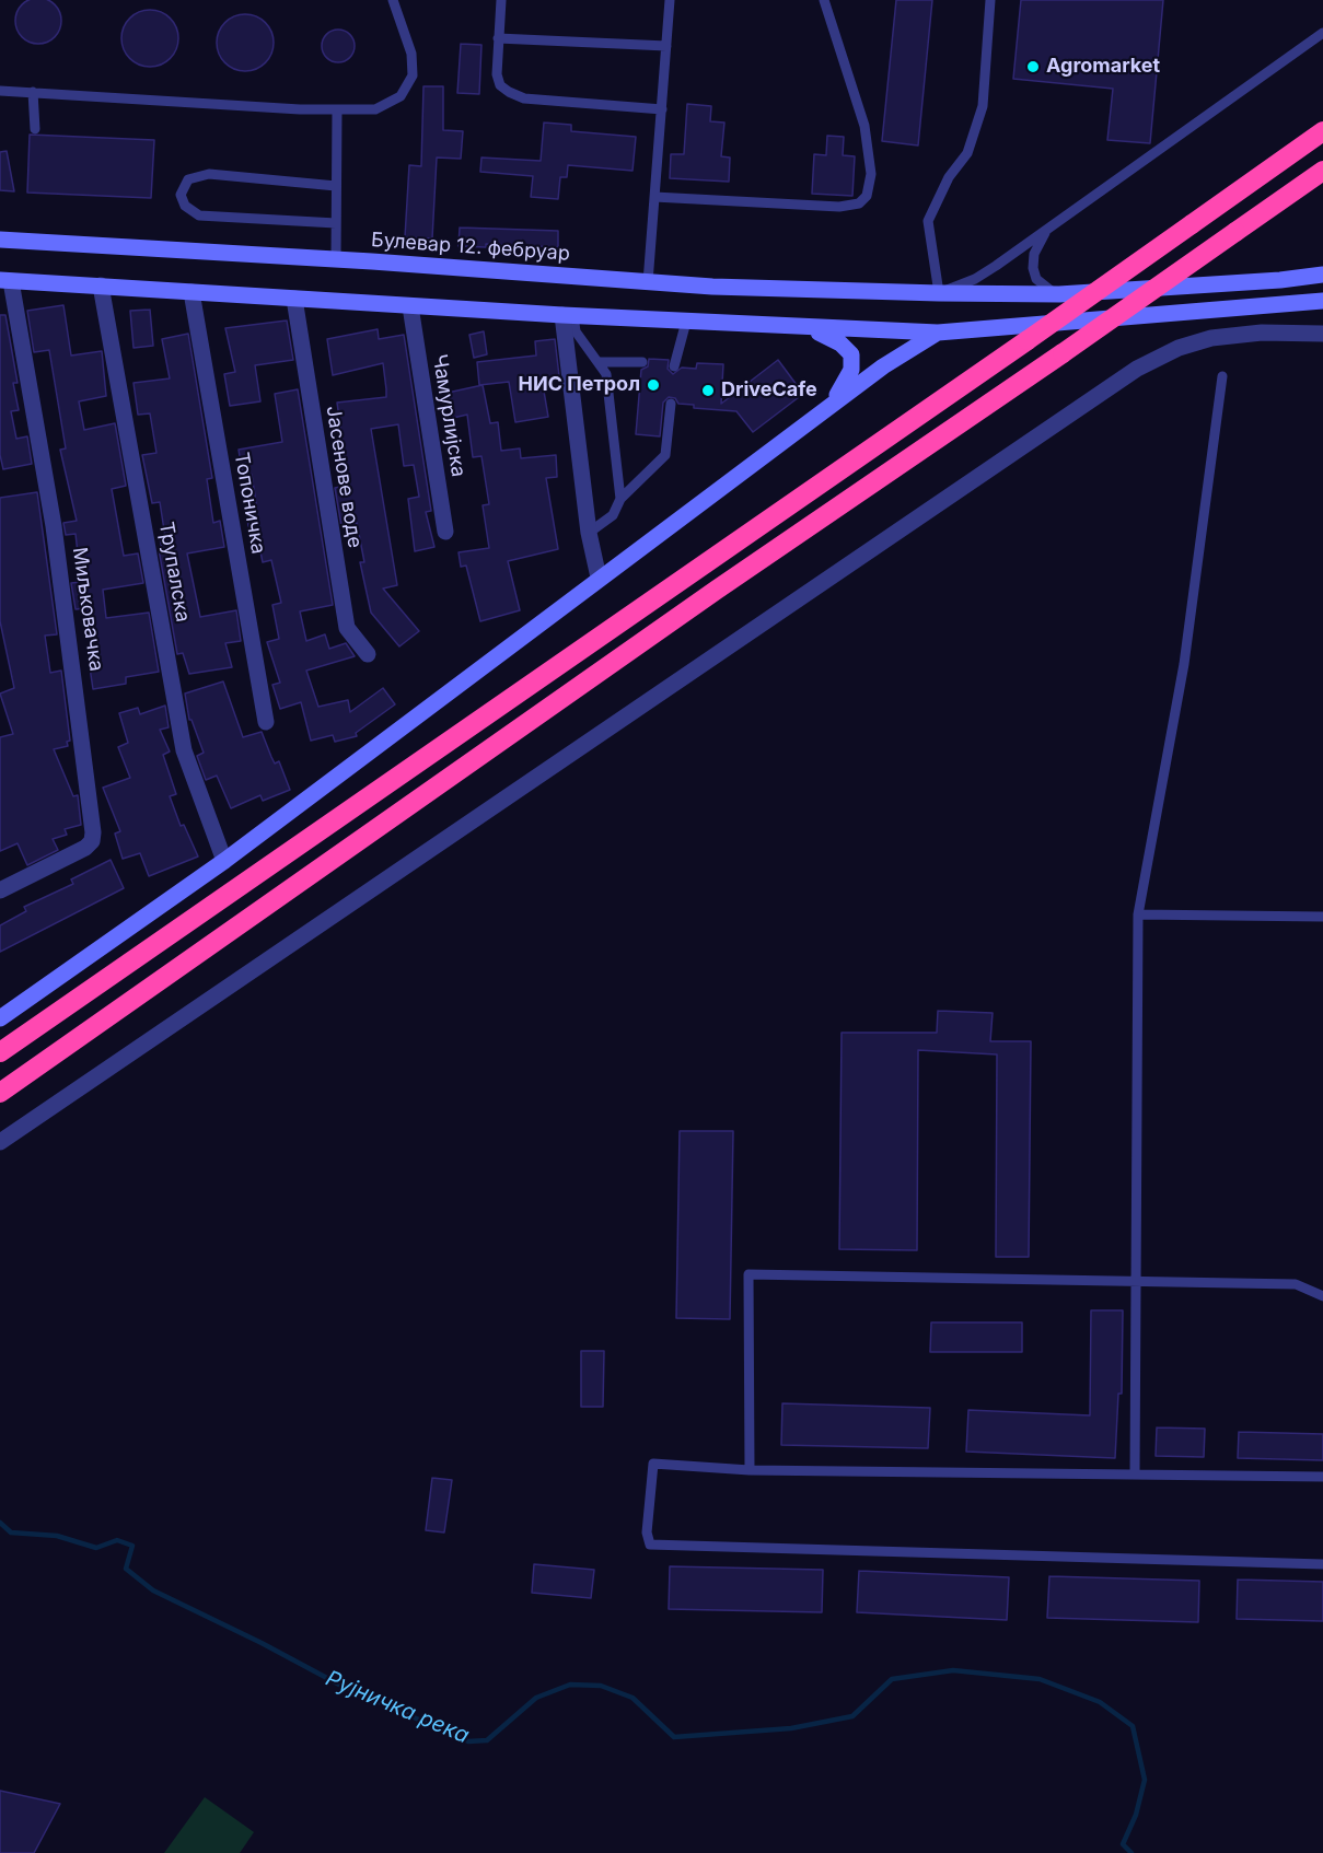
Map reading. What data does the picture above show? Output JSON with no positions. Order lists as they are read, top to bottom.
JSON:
{
  "streets": {
    "main road": ["Булевар 12. фебруар"],
    "street": [
      "Чамурлијска",
      "Јасенове воде",
      "Топоничка",
      "Трупалска",
      "Миљковачка"
    ]
  },
  "water": ["Рујничка река"],
  "places": ["Agromarket", "НИС Петрол", "DriveCafe"]
}
